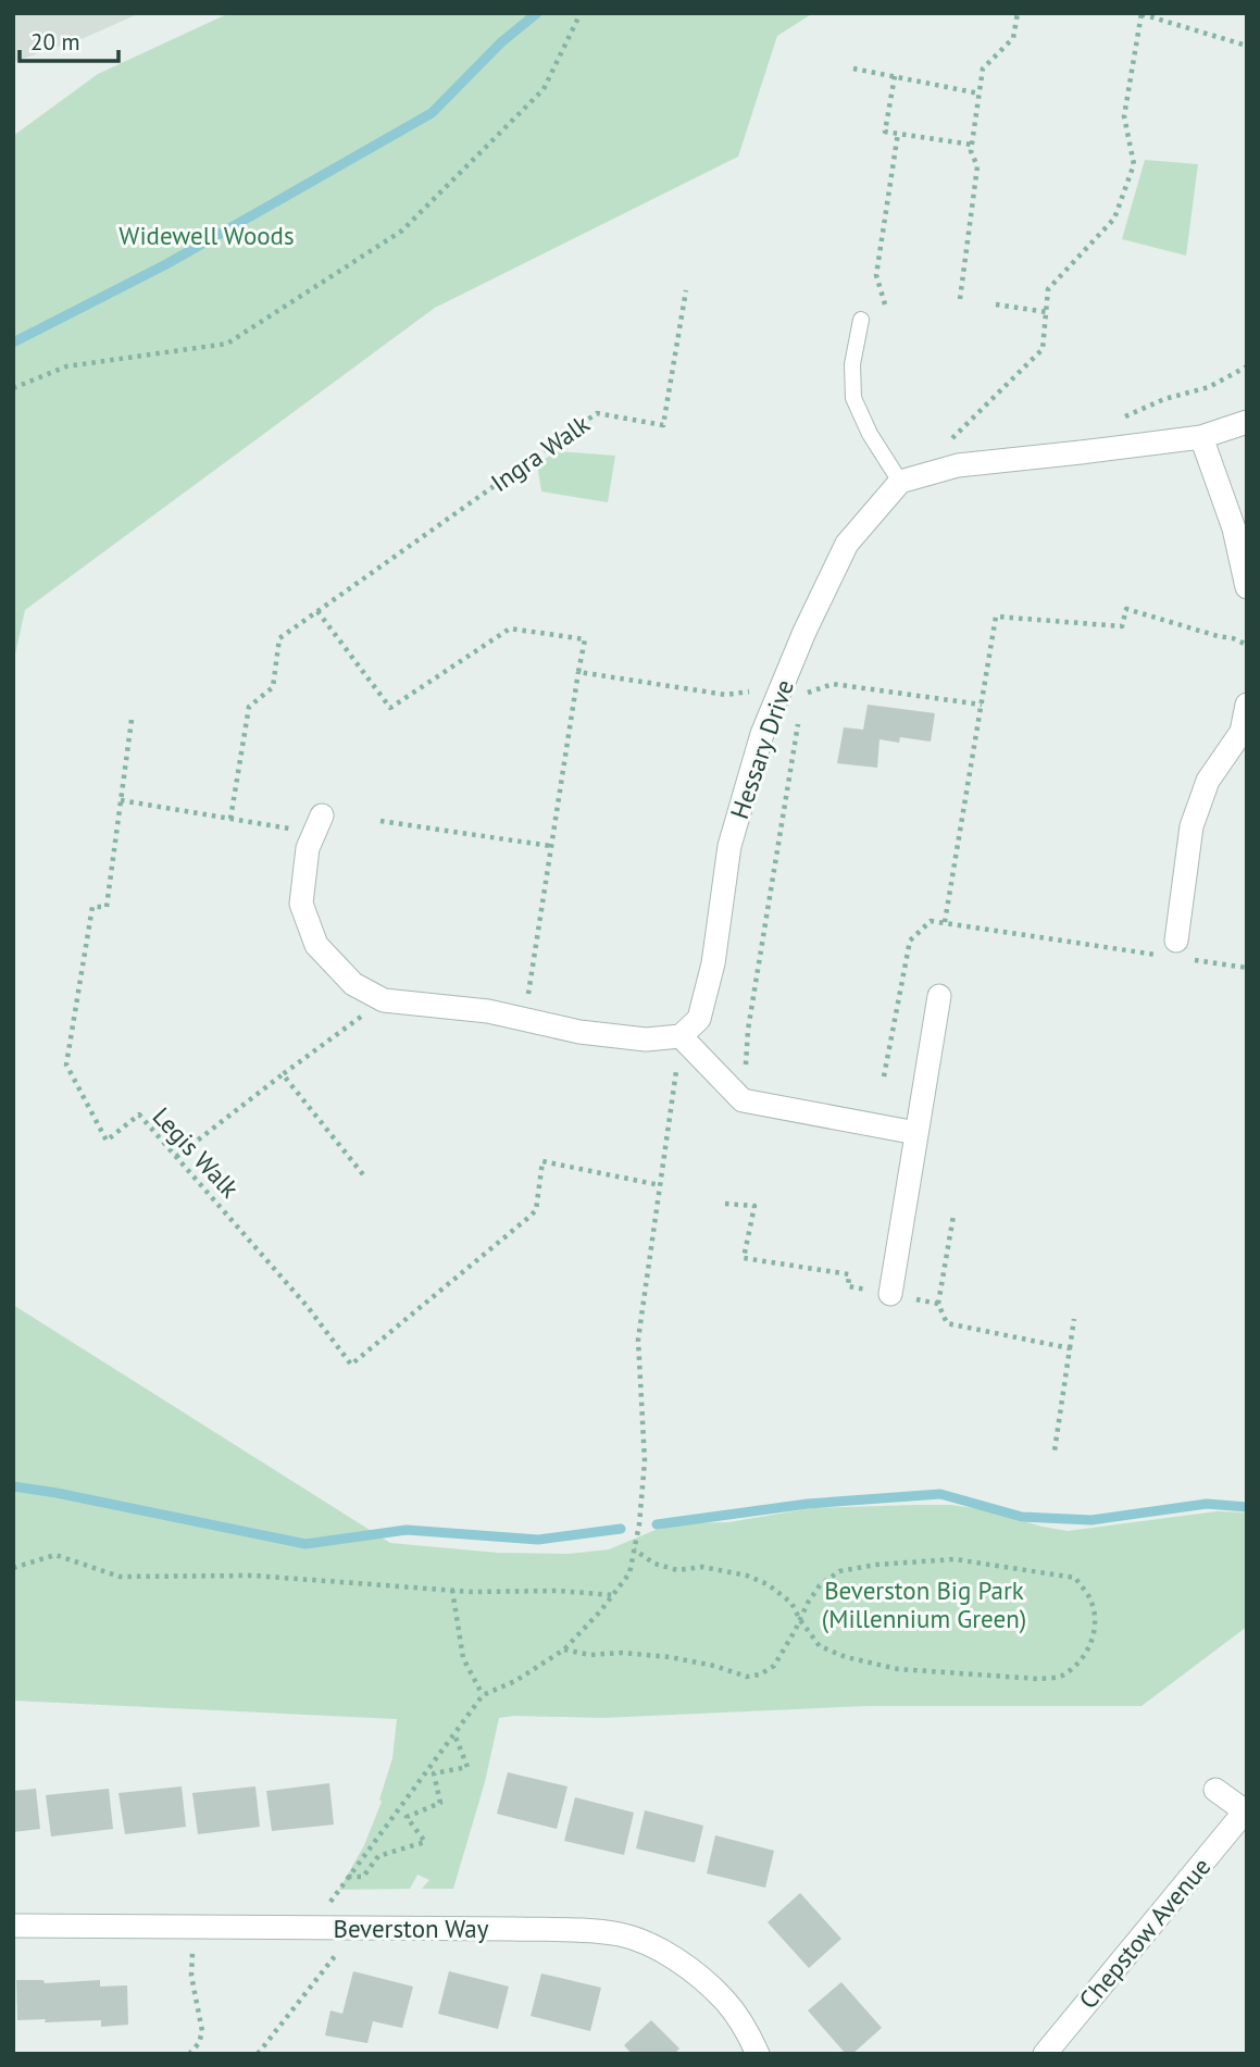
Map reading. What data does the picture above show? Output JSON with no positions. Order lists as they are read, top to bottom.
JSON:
{
  "streets": {
    "street": ["Hessary Drive", "Beverston Way", "Chepstow Avenue"],
    "path": ["Ingra Walk", "Legis Walk"]
  },
  "parks": ["Widewell Woods", "Beverston Big Park (Millennium Green)"],
  "scale_bar": "20 m"
}
